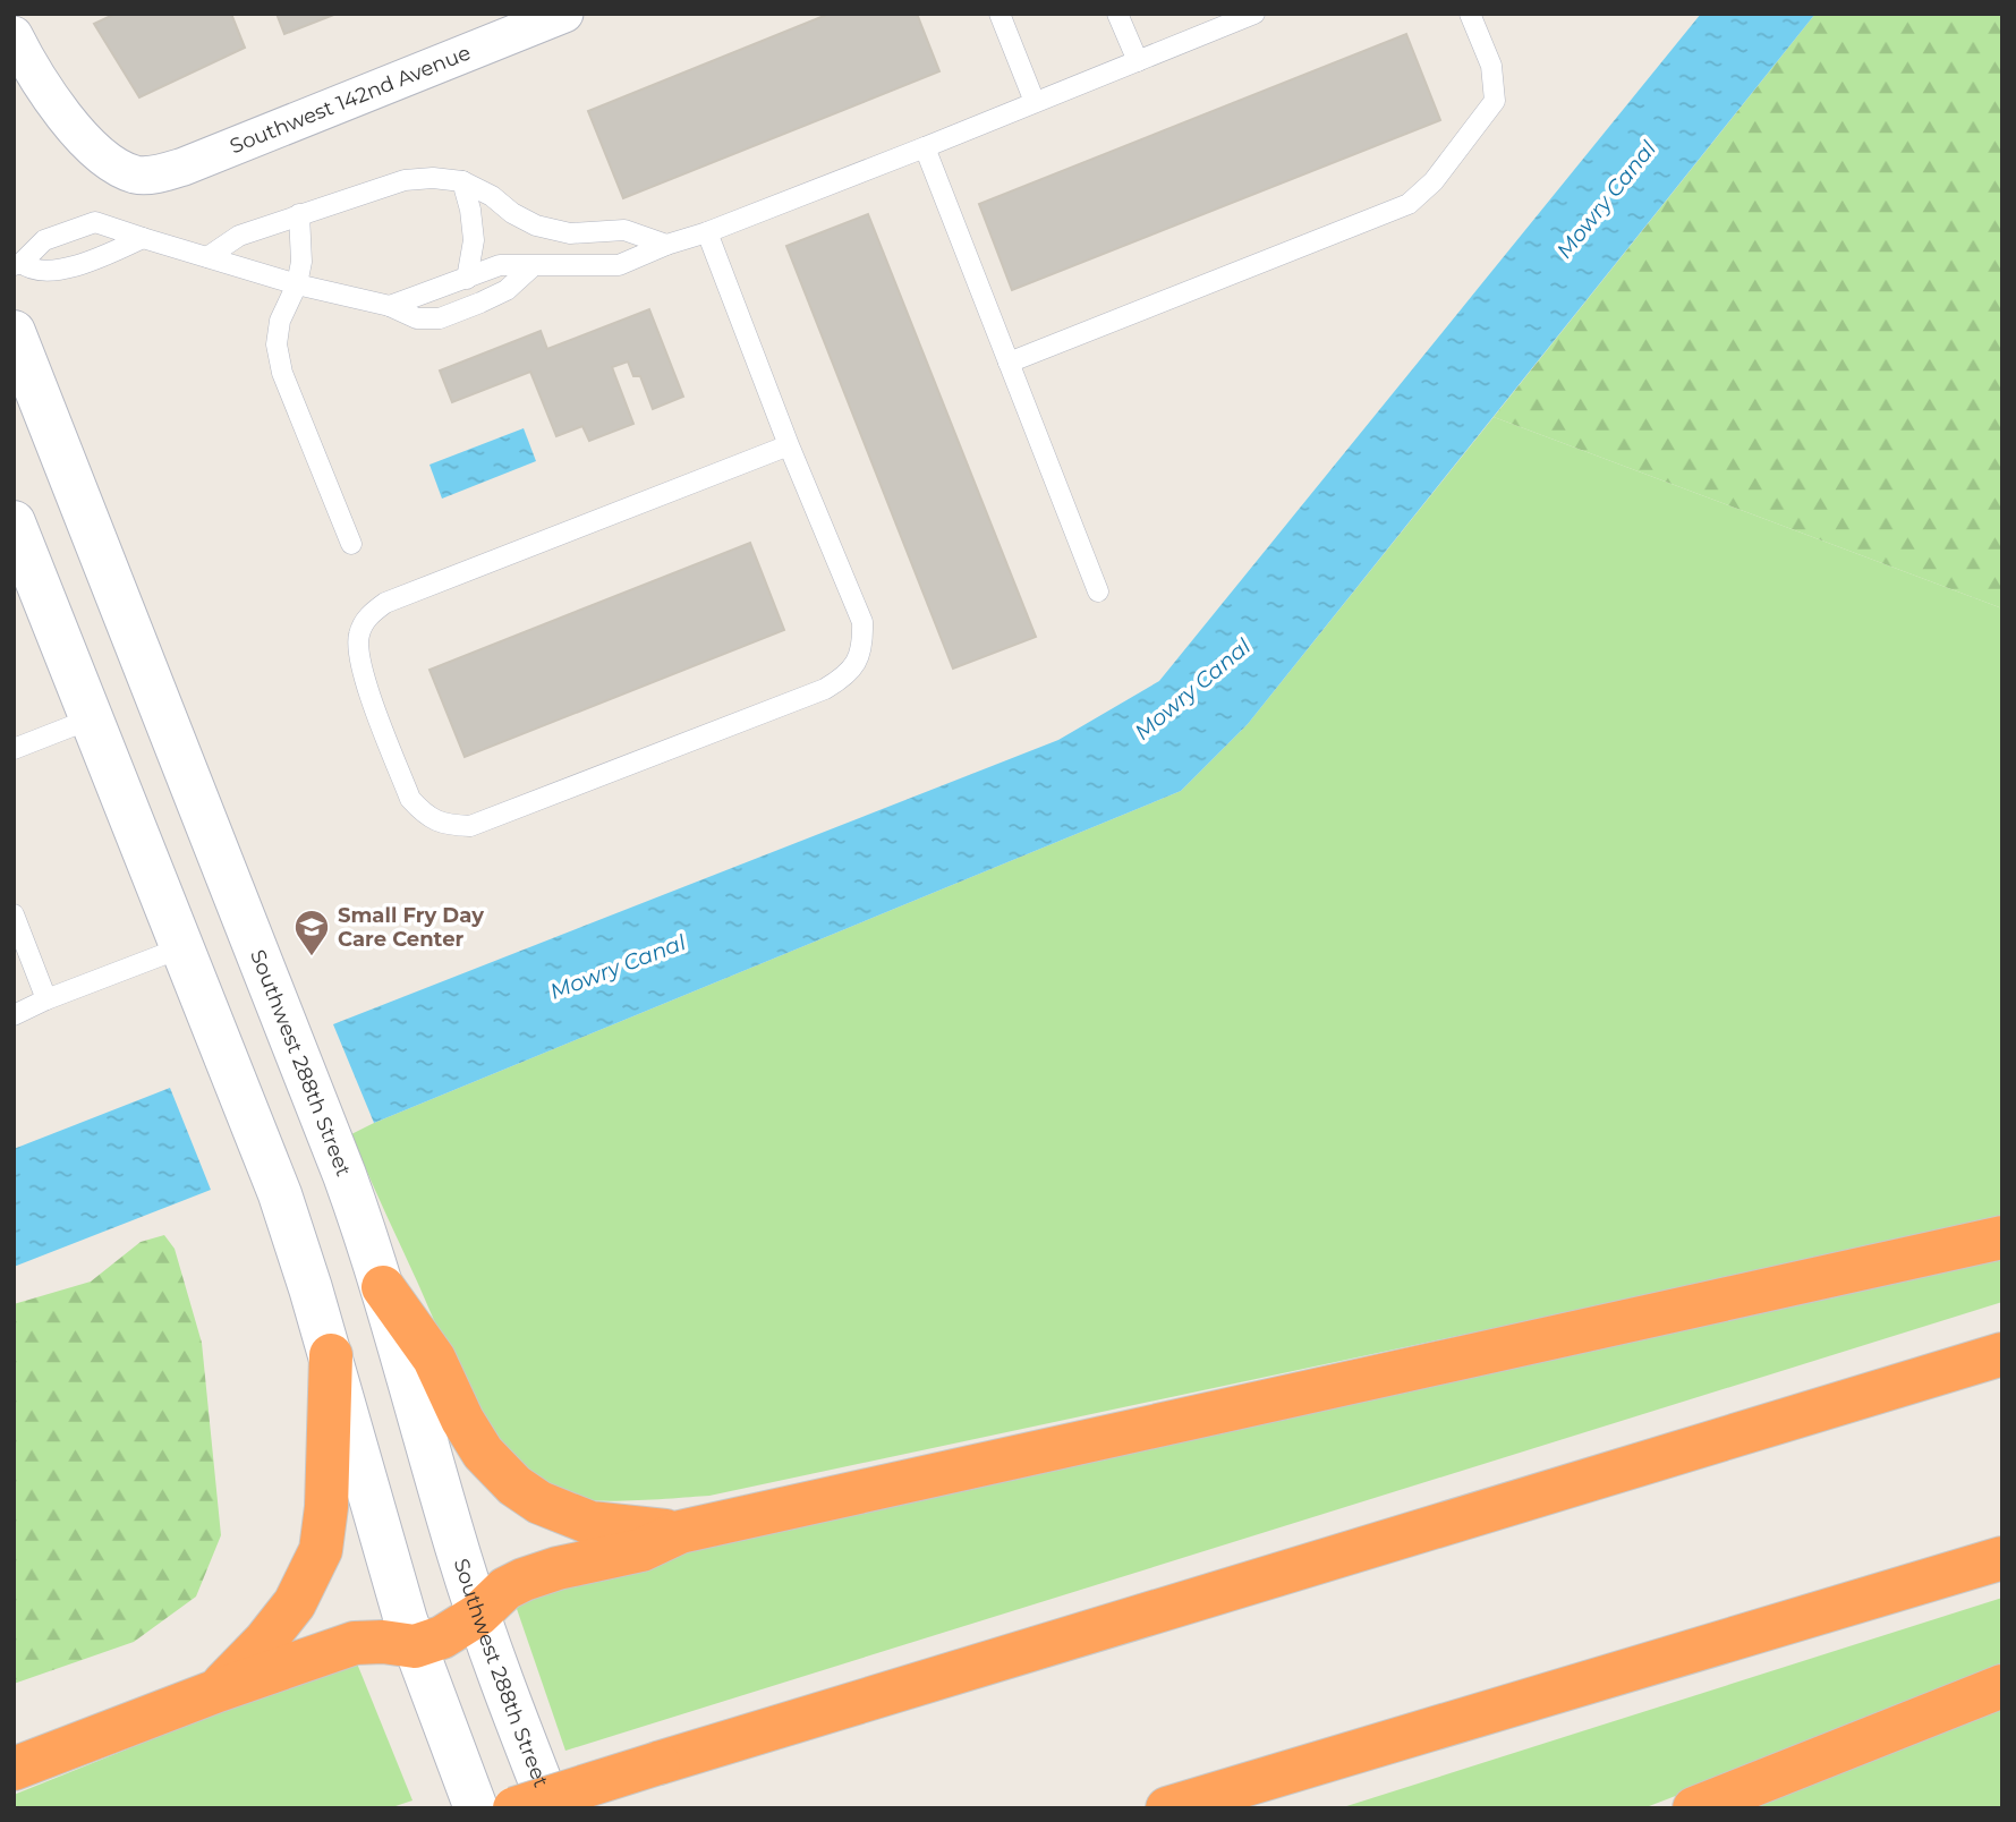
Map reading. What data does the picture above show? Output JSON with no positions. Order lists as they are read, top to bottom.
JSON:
{
  "streets": {
    "main road": ["Southwest 288th Street"],
    "street": ["Southwest 142nd Avenue"]
  },
  "water": ["Mowry Canal"],
  "places": {
    "school or university": ["Small Fry Day Care Center"]
  }
}
